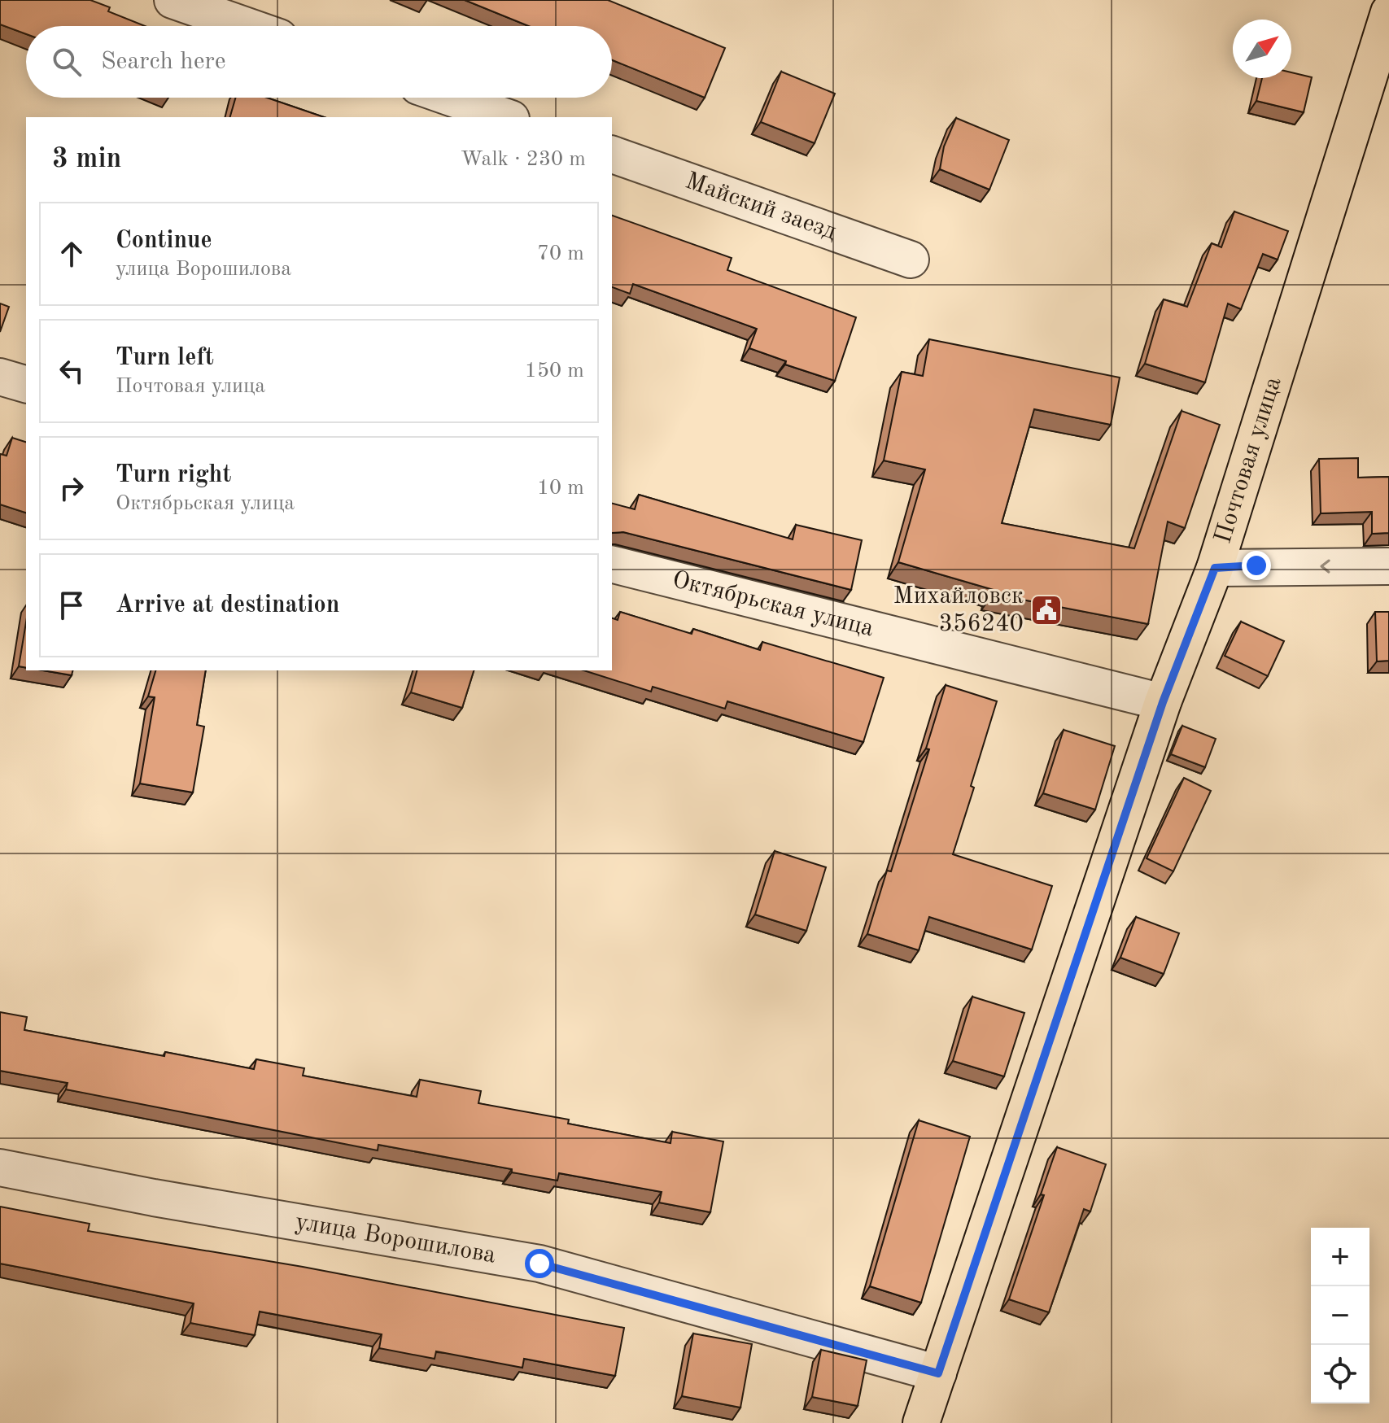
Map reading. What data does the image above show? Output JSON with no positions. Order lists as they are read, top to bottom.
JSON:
{
  "streets": {
    "main road": ["Почтовая улица"],
    "street": ["Майский заезд", "Октябрьская улица", "улица Ворошилова"]
  },
  "crossings": [
    ["Почтовая улица", "Октябрьская улица"],
    ["Почтовая улица", "улица Ворошилова"]
  ],
  "places": {
    "public building": ["Михайловск 356240"]
  },
  "north": "top right",
  "page": {
    "search": "Search here",
    "heading": ["3 min", "Walk · 230 m"],
    "list": [
      ["Continue", "улица Ворошилова", "70 m"],
      ["Turn left", "Почтовая улица", "150 m"],
      ["Turn right", "Октябрьская улица", "10 m"],
      "Arrive at destination"
    ],
    "map_buttons": ["+", "−"]
  }
}
